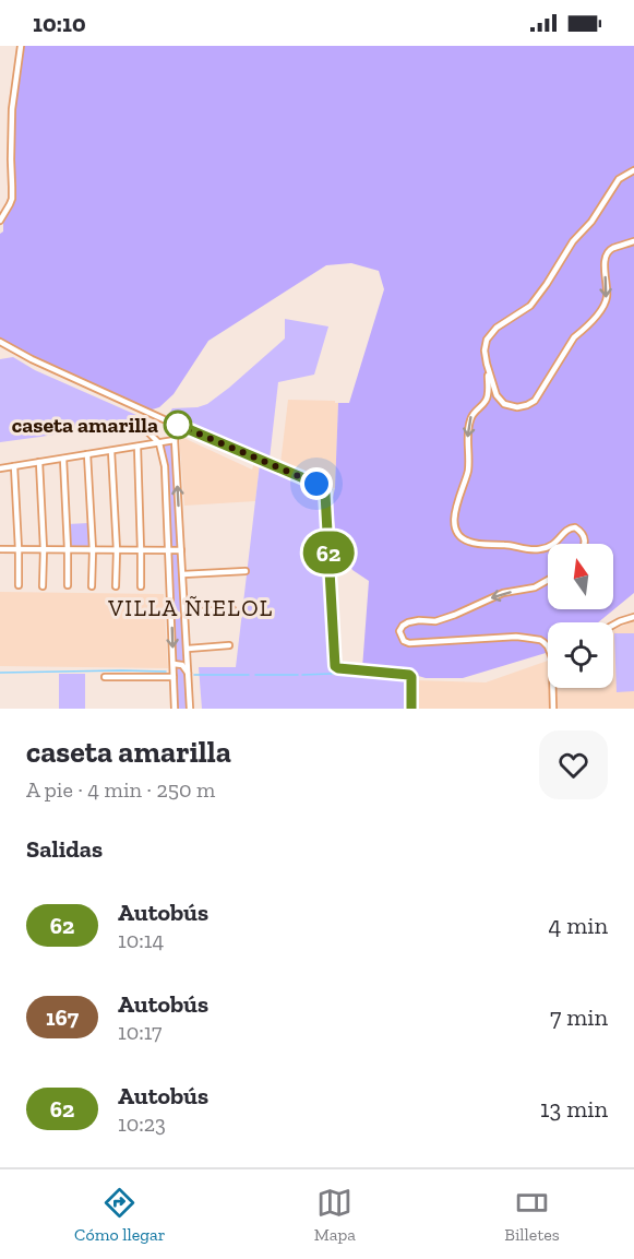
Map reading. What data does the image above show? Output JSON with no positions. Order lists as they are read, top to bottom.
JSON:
{
  "districts": ["VILLA ÑIELOL"],
  "places": ["caseta amarilla"],
  "lines": ["bus line 62"],
  "north": "top",
  "page": {
    "status": "10:10",
    "on_map": "62",
    "heading": [
      ["caseta amarilla", "A pie · 4 min · 250 m"],
      "Salidas"
    ],
    "list": [
      {
        "mark": "62",
        "name": "Autobús",
        "note": "10:14",
        "value": "4 min"
      },
      {
        "mark": "167",
        "name": "Autobús",
        "note": "10:17",
        "value": "7 min"
      },
      {
        "mark": "62",
        "name": "Autobús",
        "note": "10:23",
        "value": "13 min"
      }
    ],
    "tabs": ["Cómo llegar", "Mapa", "Billetes"]
  }
}
